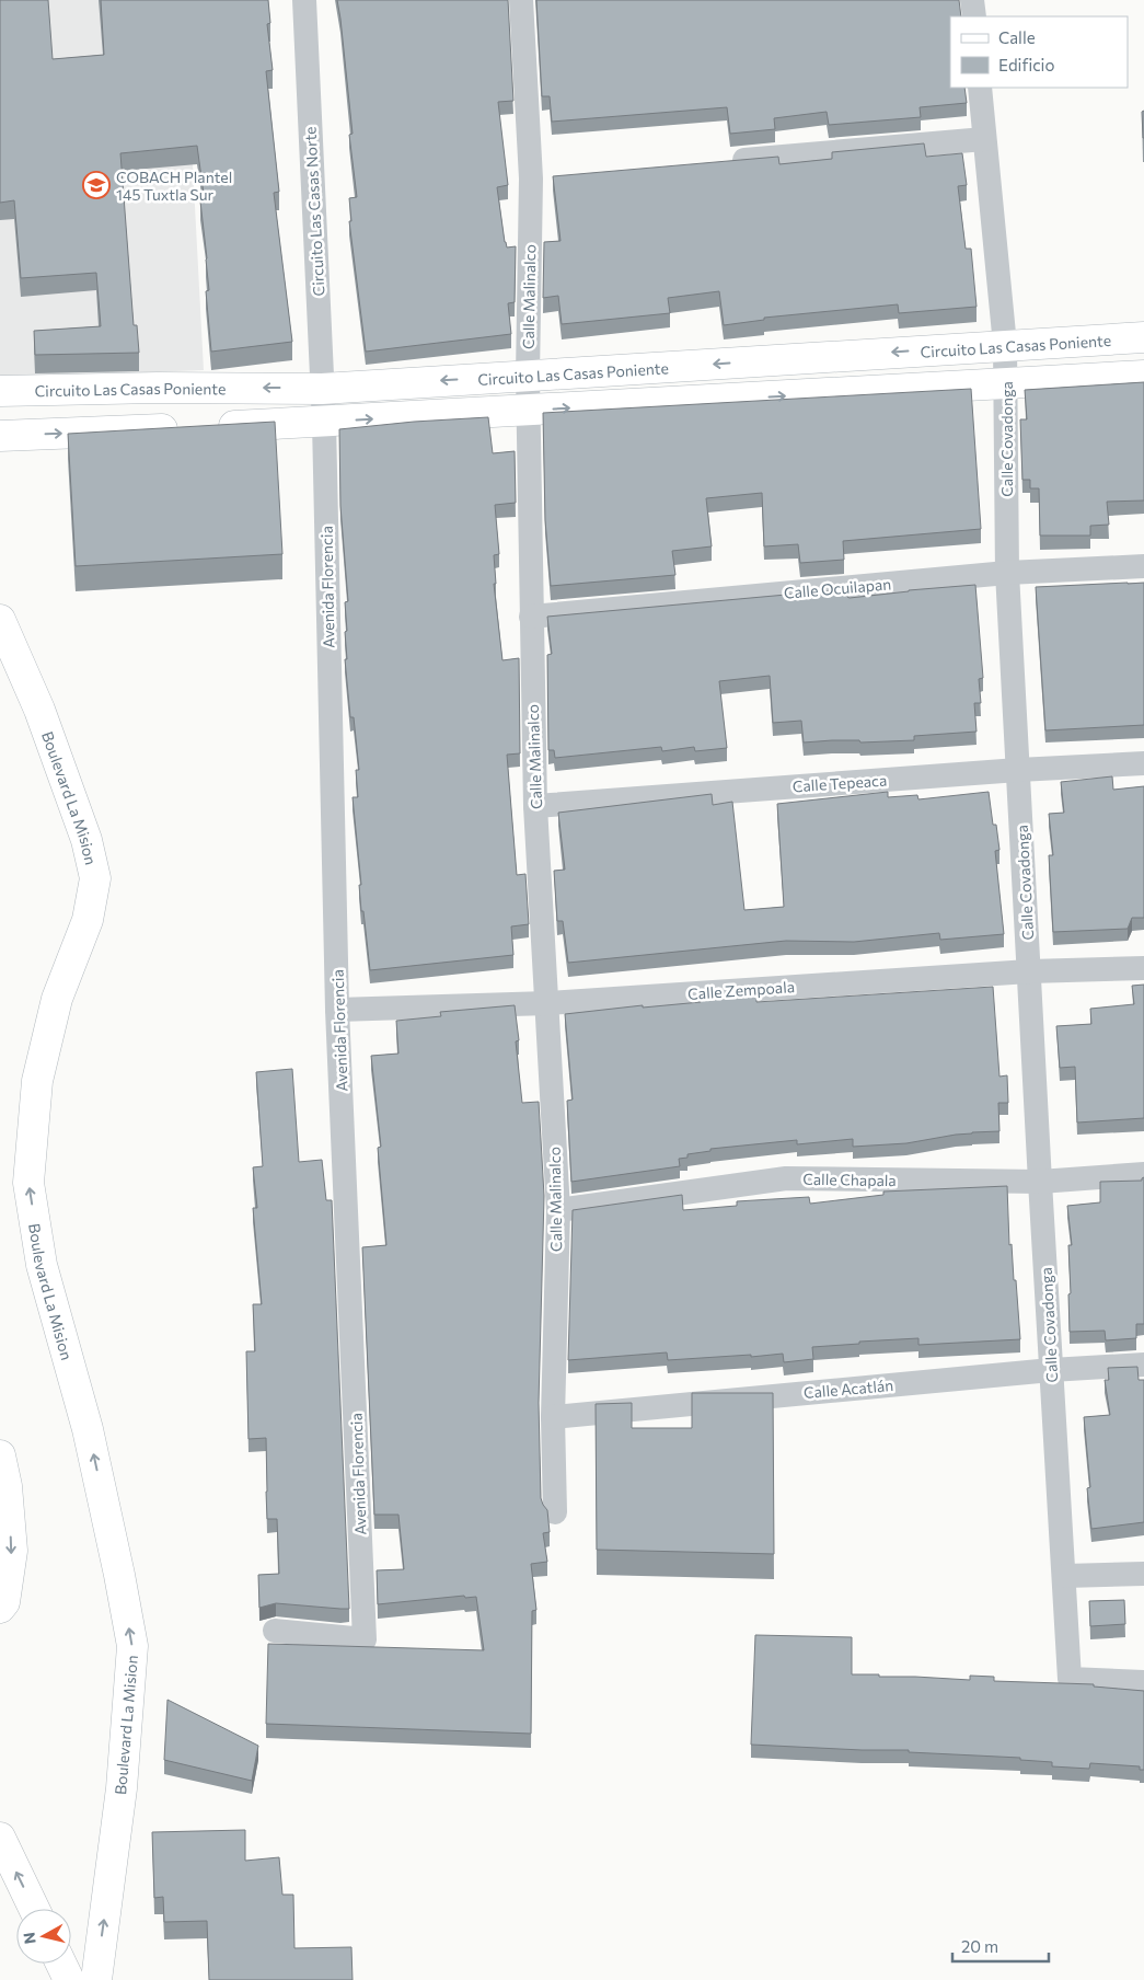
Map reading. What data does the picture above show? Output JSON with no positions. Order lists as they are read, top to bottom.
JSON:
{
  "streets": {
    "street": [
      "Circuito Las Casas Norte",
      "Calle Malinalco",
      "Circuito Las Casas Poniente",
      "Calle Covadonga",
      "Avenida Florencia",
      "Calle Ocuilapan",
      "Calle Tepeaca",
      "Boulevard La Mision",
      "Calle Zempoala",
      "Calle Chapala",
      "Calle Acatlán"
    ]
  },
  "crossings": [
    ["Circuito Las Casas Norte", "Circuito Las Casas Poniente"],
    ["Circuito Las Casas Norte", "Avenida Florencia"],
    ["Calle Malinalco", "Circuito Las Casas Poniente"],
    ["Calle Malinalco", "Calle Ocuilapan"],
    ["Calle Malinalco", "Calle Tepeaca"],
    ["Calle Malinalco", "Calle Zempoala"],
    ["Calle Malinalco", "Calle Chapala"],
    ["Calle Malinalco", "Calle Acatlán"],
    ["Circuito Las Casas Poniente", "Calle Covadonga"],
    ["Calle Covadonga", "Calle Ocuilapan"],
    ["Calle Covadonga", "Calle Tepeaca"],
    ["Calle Covadonga", "Calle Zempoala"],
    ["Calle Covadonga", "Calle Chapala"],
    ["Calle Covadonga", "Calle Acatlán"],
    ["Avenida Florencia", "Calle Zempoala"]
  ],
  "one_way": ["Boulevard La Mision"],
  "places": {
    "school or university": ["COBACH Plantel 145 Tuxtla Sur"]
  },
  "legend": ["Calle", "Edificio"],
  "scale_bar": "20 m",
  "north": "left"
}
